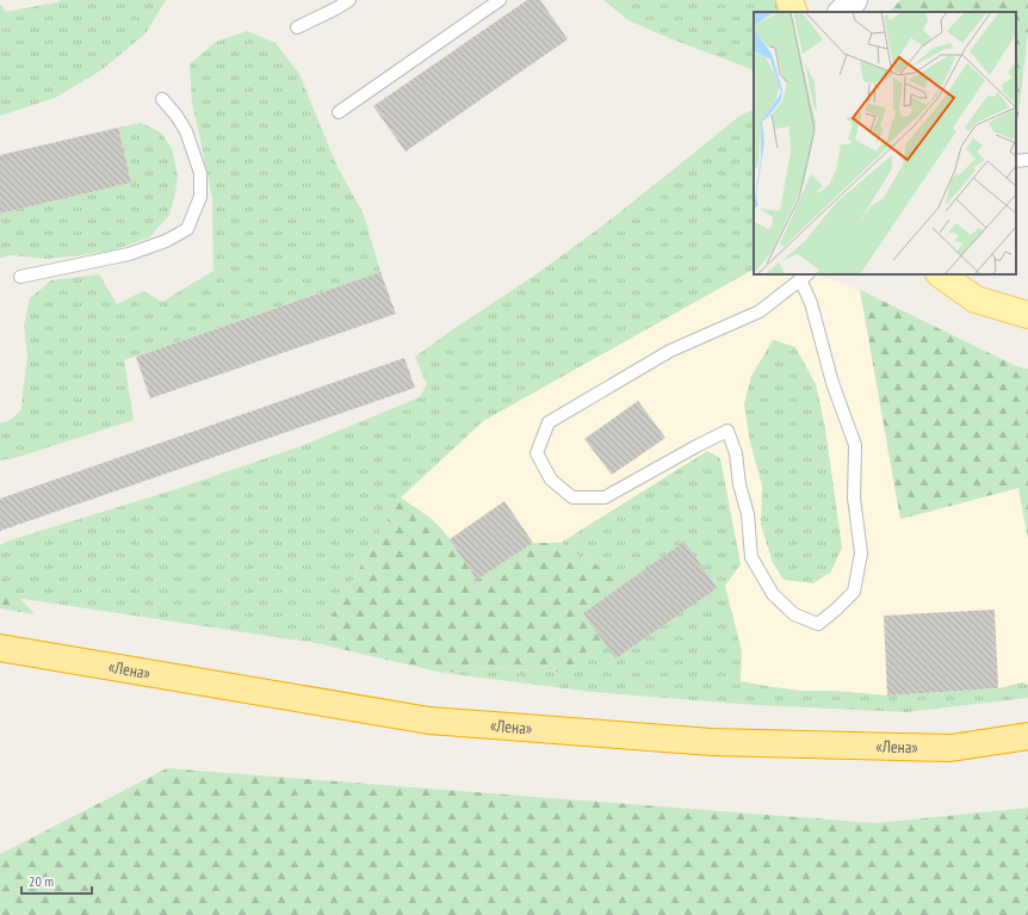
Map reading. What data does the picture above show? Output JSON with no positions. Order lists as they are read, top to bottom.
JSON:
{
  "streets": {
    "highway": ["«Лена»"]
  },
  "scale_bar": "20 m"
}
